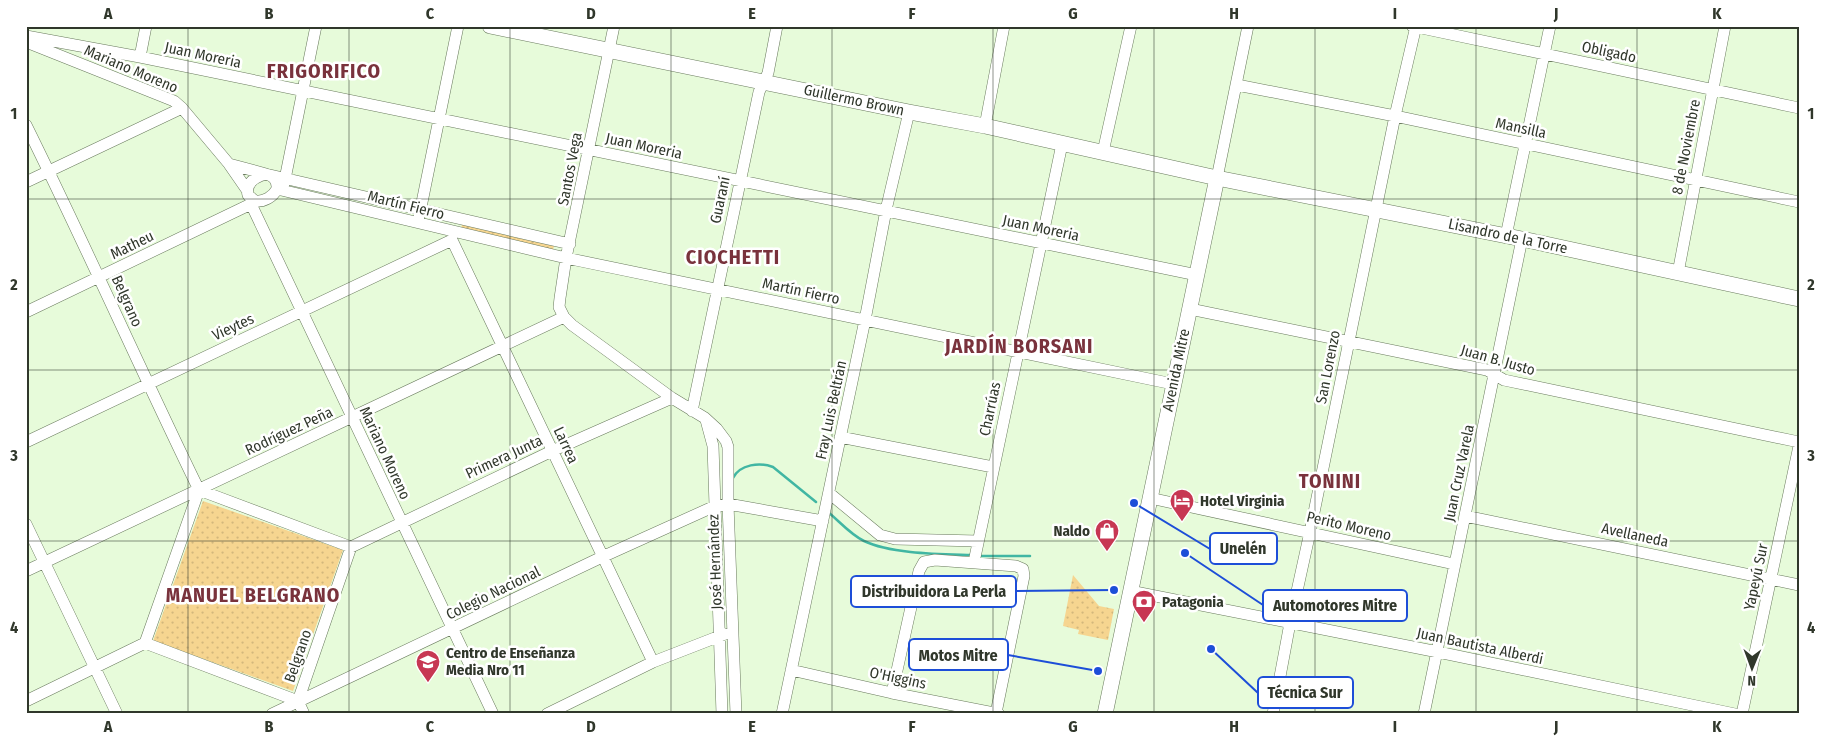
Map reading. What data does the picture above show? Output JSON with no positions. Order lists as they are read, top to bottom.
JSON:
{
  "streets": {
    "main road": ["Guillermo Brown", "Lisandro de la Torre", "Avenida Mitre"],
    "street": [
      "Obligado",
      "Juan Moreria",
      "Mariano Moreno",
      "Mansilla",
      "8 de Noviembre",
      "Santos Vega",
      "Guaraní",
      "Martín Fierro",
      "Matheu",
      "Belgrano",
      "Vieytes",
      "Juan B. Justo",
      "San Lorenzo",
      "Charrúas",
      "Fray Luis Beltrán",
      "Rodríguez Peña",
      "Larrea",
      "Primera Junta",
      "Juan Cruz Varela",
      "Perito Moreno",
      "Avellaneda",
      "José Hernández",
      "Yapeyú Sur",
      "Colegio Nacional",
      "Juan Bautista Alberdi",
      "O'Higgins"
    ]
  },
  "crossings": [
    ["Obligado", "8 de Noviembre"],
    ["Obligado", "San Lorenzo"],
    ["Juan Moreria", "Santos Vega"],
    ["Juan Moreria", "Guaraní"],
    ["Juan Moreria", "Avenida Mitre"],
    ["Juan Moreria", "Charrúas"],
    ["Juan Moreria", "Fray Luis Beltrán"],
    ["Mariano Moreno", "Martín Fierro"],
    ["Mariano Moreno", "Matheu"],
    ["Mariano Moreno", "Vieytes"],
    ["Mariano Moreno", "Rodríguez Peña"],
    ["Mariano Moreno", "Primera Junta"],
    ["Mariano Moreno", "Colegio Nacional"],
    ["Guillermo Brown", "Santos Vega"],
    ["Guillermo Brown", "Guaraní"],
    ["Guillermo Brown", "Lisandro de la Torre"],
    ["Guillermo Brown", "Avenida Mitre"],
    ["Guillermo Brown", "Charrúas"],
    ["Guillermo Brown", "Fray Luis Beltrán"],
    ["Mansilla", "8 de Noviembre"],
    ["Mansilla", "San Lorenzo"],
    ["Mansilla", "Avenida Mitre"],
    ["8 de Noviembre", "Lisandro de la Torre"],
    ["Santos Vega", "Martín Fierro"],
    ["Santos Vega", "Rodríguez Peña"],
    ["Santos Vega", "José Hernández"],
    ["Guaraní", "Martín Fierro"],
    ["Guaraní", "José Hernández"],
    ["Martín Fierro", "Matheu"],
    ["Martín Fierro", "Vieytes"],
    ["Martín Fierro", "Avenida Mitre"],
    ["Martín Fierro", "Charrúas"],
    ["Martín Fierro", "Fray Luis Beltrán"],
    ["Martín Fierro", "Larrea"],
    ["Lisandro de la Torre", "San Lorenzo"],
    ["Lisandro de la Torre", "Avenida Mitre"],
    ["Lisandro de la Torre", "Juan Cruz Varela"],
    ["Matheu", "Belgrano"],
    ["Belgrano", "Vieytes"],
    ["Belgrano", "Rodríguez Peña"],
    ["Belgrano", "Primera Junta"],
    ["Belgrano", "Colegio Nacional"],
    ["Vieytes", "Larrea"],
    ["Juan B. Justo", "San Lorenzo"],
    ["Juan B. Justo", "Avenida Mitre"],
    ["Juan B. Justo", "Juan Cruz Varela"],
    ["San Lorenzo", "Perito Moreno"],
    ["San Lorenzo", "Juan Bautista Alberdi"],
    ["Avenida Mitre", "Perito Moreno"],
    ["Avenida Mitre", "Juan Bautista Alberdi"],
    ["Fray Luis Beltrán", "Colegio Nacional"],
    ["Fray Luis Beltrán", "O'Higgins"],
    ["Rodríguez Peña", "Larrea"],
    ["Rodríguez Peña", "José Hernández"],
    ["Larrea", "Primera Junta"],
    ["Larrea", "Colegio Nacional"],
    ["Primera Junta", "José Hernández"],
    ["Juan Cruz Varela", "Perito Moreno"],
    ["Juan Cruz Varela", "Avellaneda"],
    ["Juan Cruz Varela", "Juan Bautista Alberdi"],
    ["Avellaneda", "Yapeyú Sur"],
    ["José Hernández", "Colegio Nacional"]
  ],
  "districts": [
    "FRIGORIFICO",
    "CIOCHETTI",
    "JARDÍN BORSANI",
    "TONINI",
    "MANUEL BELGRANO"
  ],
  "places": {
    "other": [
      "Unelén",
      "Automotores Mitre",
      "Distribuidora La Perla",
      "Técnica Sur",
      "Motos Mitre"
    ],
    "hotel": ["Hotel Virginia"],
    "shop": ["Naldo"],
    "bank": ["Patagonia"],
    "school or university": ["Centro de Enseñanza Media Nro 11"]
  },
  "north": "bottom",
  "grid": {
    "columns": [
      "A",
      "B",
      "C",
      "D",
      "E",
      "F",
      "G",
      "H",
      "I",
      "J",
      "K"
    ],
    "rows": [
      "1",
      "2",
      "3",
      "4"
    ]
  }
}
